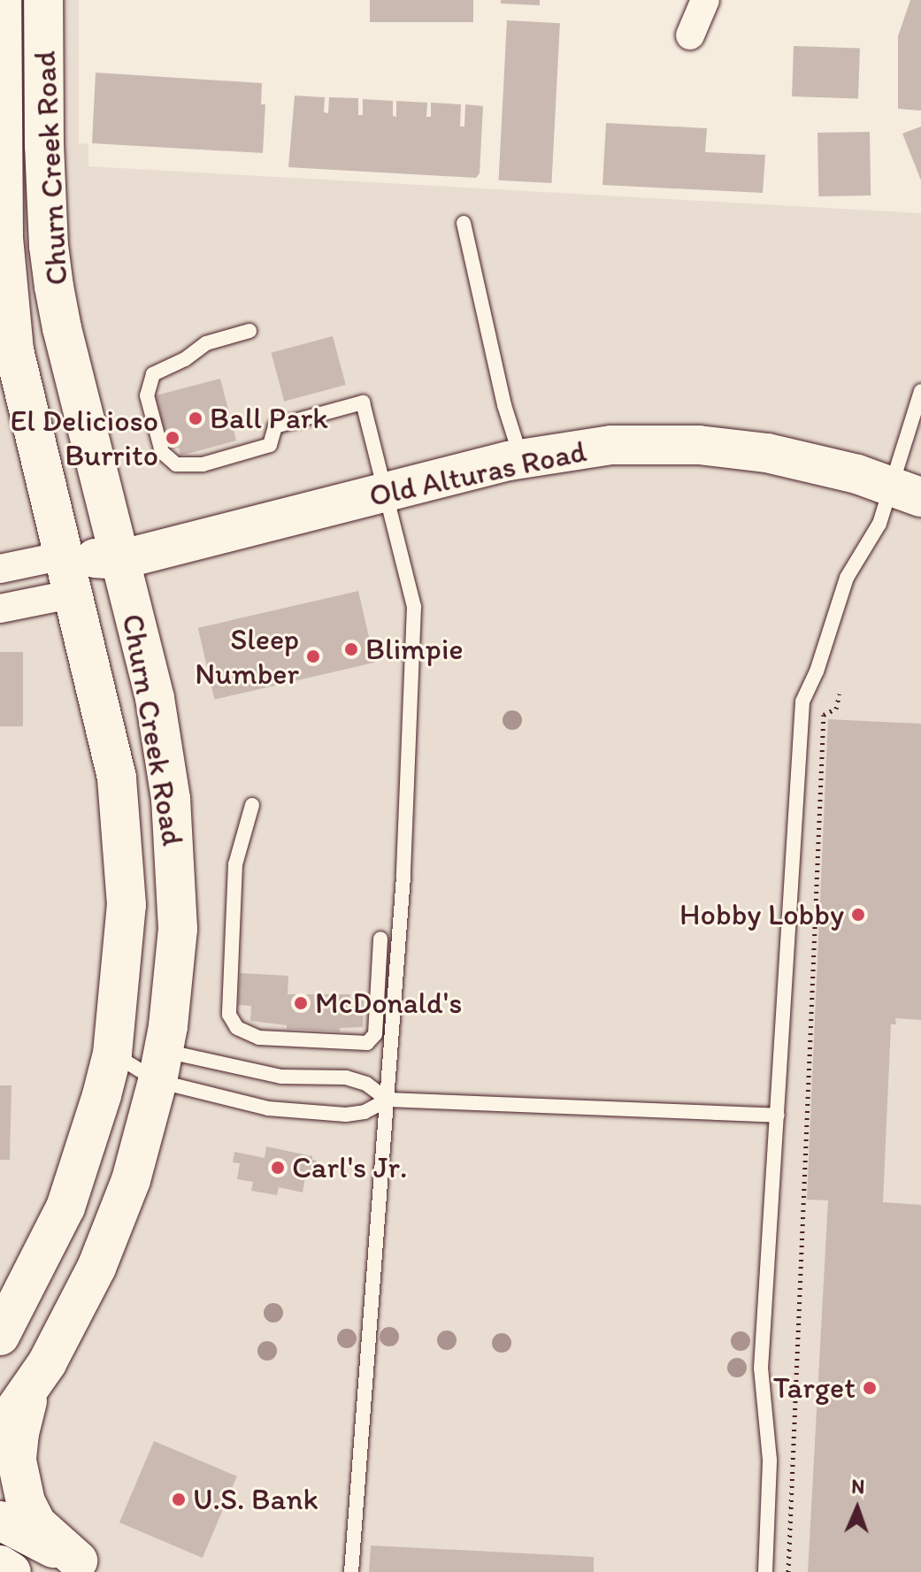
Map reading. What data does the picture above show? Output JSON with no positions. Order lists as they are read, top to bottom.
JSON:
{
  "streets": {
    "main road": ["Churn Creek Road", "Old Alturas Road"]
  },
  "crossings": [
    ["Churn Creek Road", "Old Alturas Road"]
  ],
  "places": [
    "Ball Park",
    "El Delicioso Burrito",
    "Blimpie",
    "Sleep Number",
    "Hobby Lobby",
    "McDonald's",
    "Carl's Jr.",
    "Target",
    "U.S. Bank"
  ],
  "north": "top"
}
